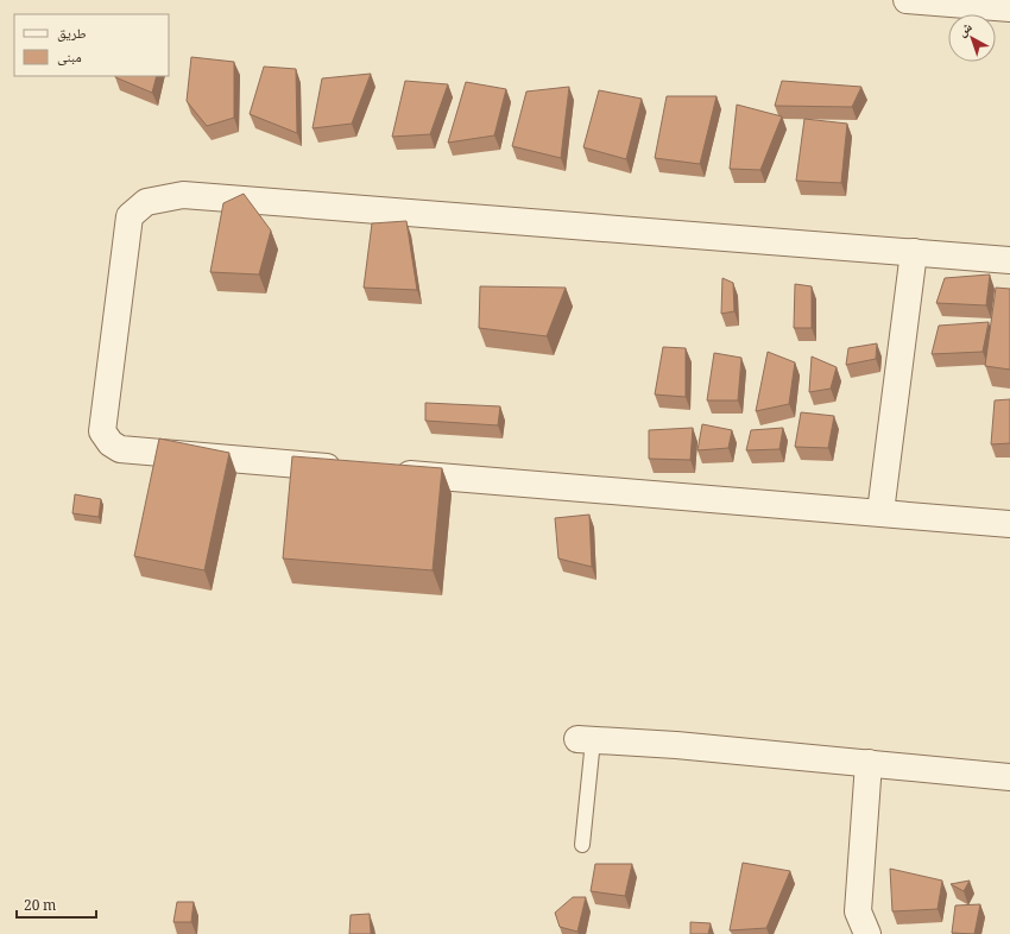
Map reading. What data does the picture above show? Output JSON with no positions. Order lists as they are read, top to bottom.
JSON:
{
  "legend": ["طريق", "مبنى"],
  "scale_bar": "20 m",
  "north": "top left"
}
